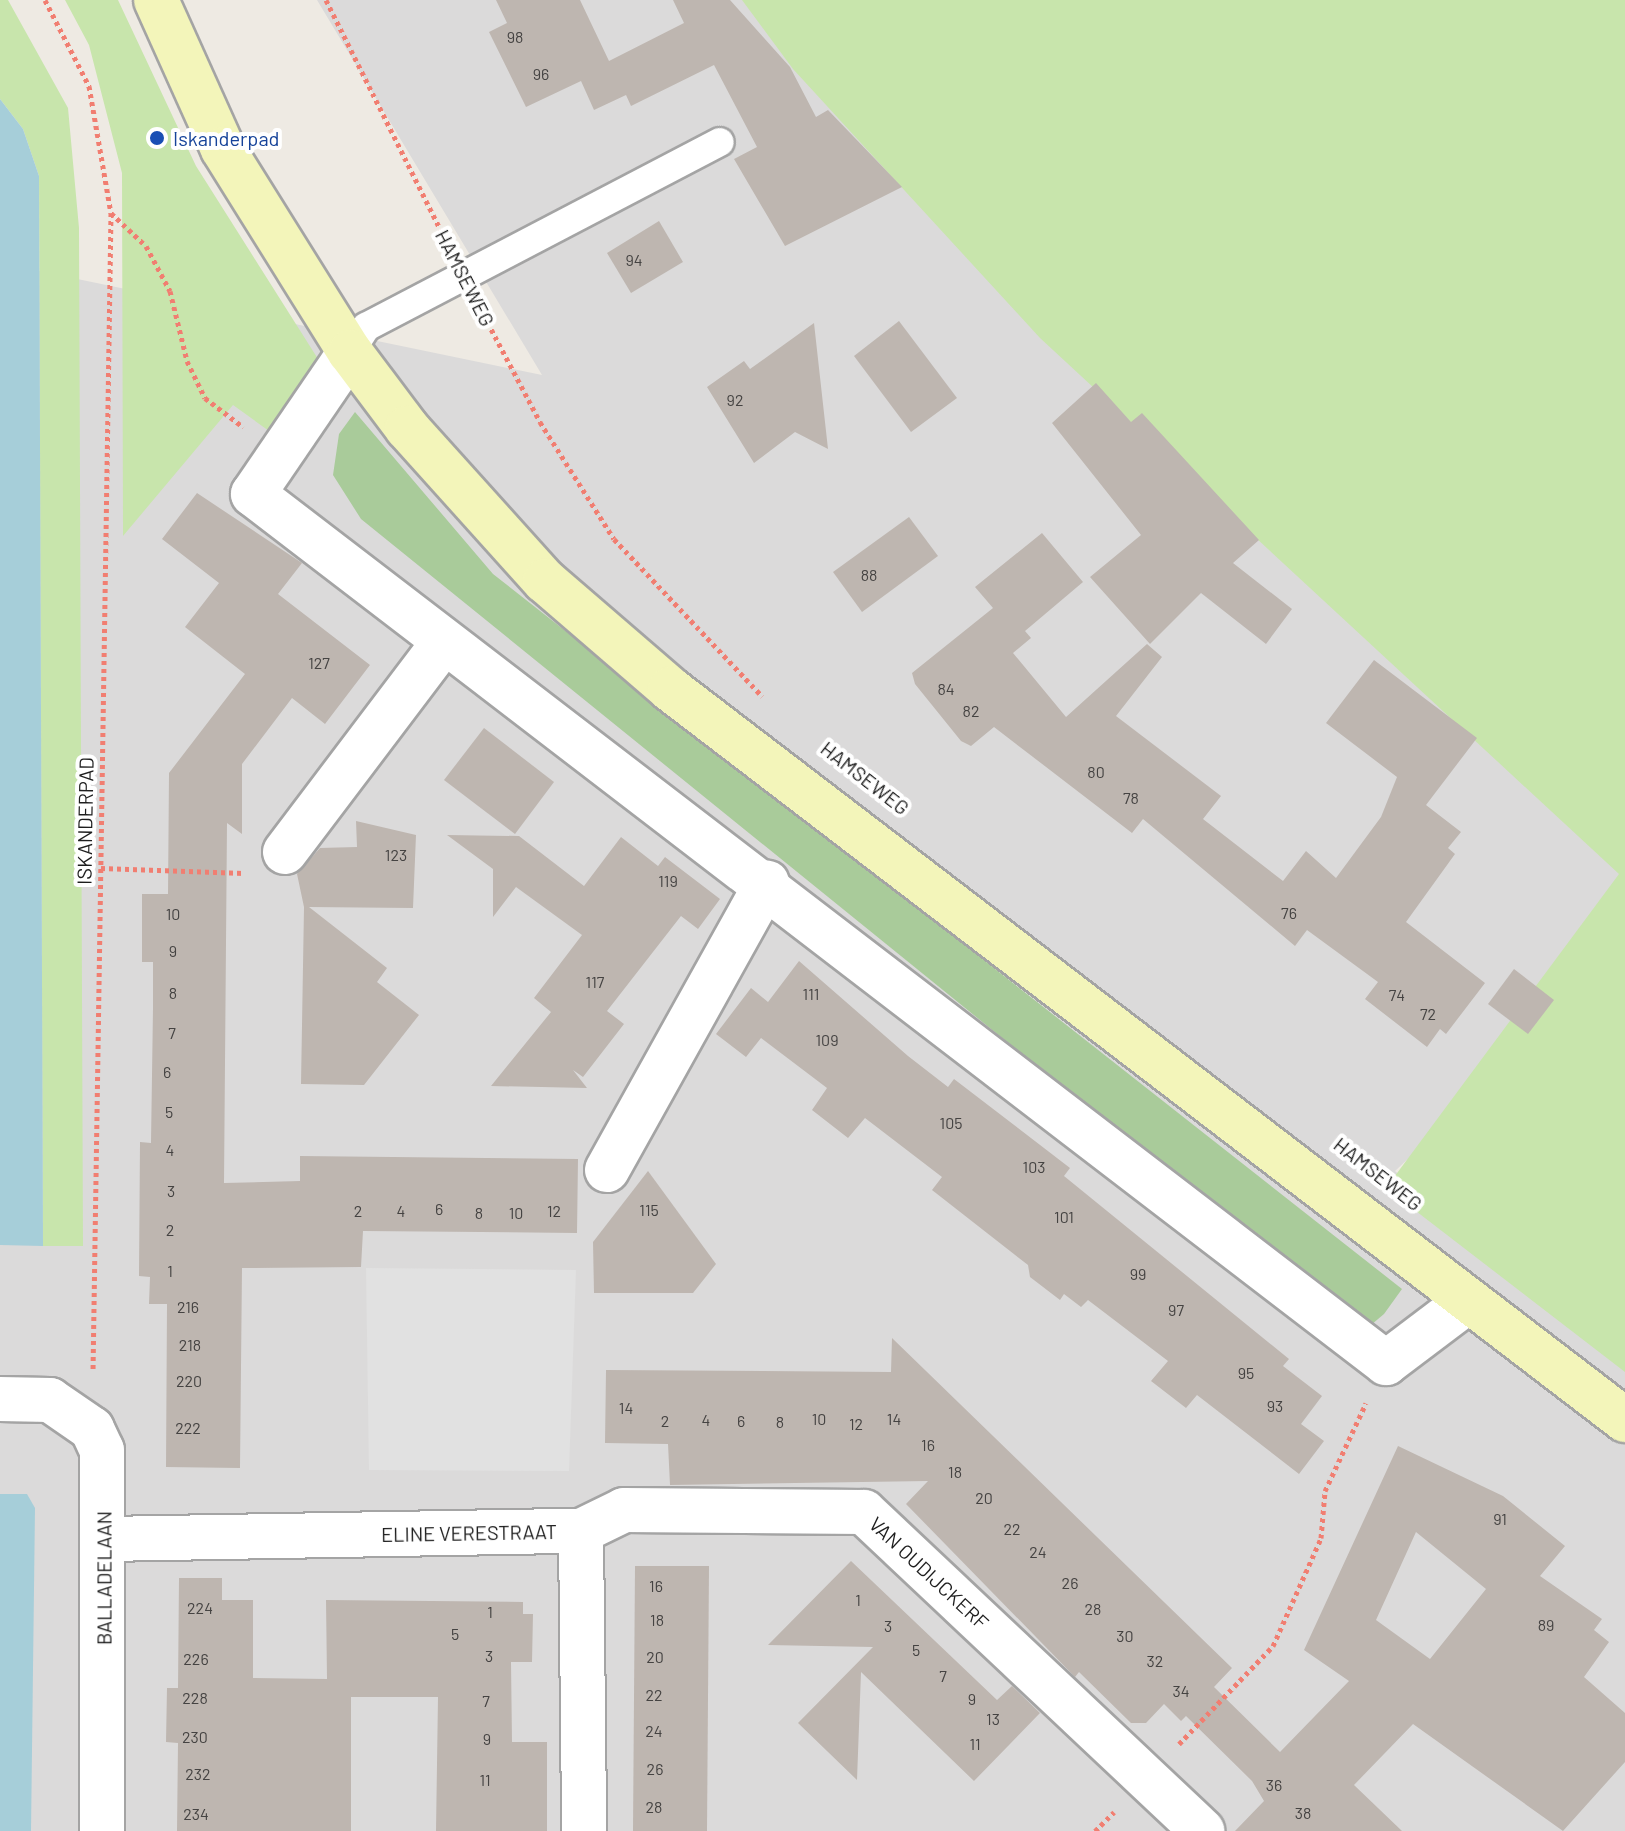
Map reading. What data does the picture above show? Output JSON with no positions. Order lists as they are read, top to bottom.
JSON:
{
  "streets": {
    "street": ["ELINE VERESTRAAT", "VAN OUDIJCKERF", "BALLADELAAN"],
    "path": ["HAMSEWEG", "ISKANDERPAD"]
  },
  "crossings": [
    ["ISKANDERPAD", "BALLADELAAN"],
    ["ELINE VERESTRAAT", "VAN OUDIJCKERF"],
    ["ELINE VERESTRAAT", "BALLADELAAN"]
  ],
  "places": ["Iskanderpad"],
  "house_numbers": [
    "98",
    "96",
    "94",
    "92",
    "88",
    "127",
    "84",
    "82",
    "80",
    "78",
    "123",
    "119",
    "76",
    "10",
    "9",
    "117",
    "8",
    "111",
    "74",
    "72",
    "7",
    "109",
    "6",
    "5",
    "105",
    "4",
    "103",
    "3",
    "6",
    "115",
    "2",
    "4",
    "12",
    "8",
    "10",
    "101",
    "2",
    "1",
    "99",
    "216",
    "97",
    "218",
    "95",
    "220",
    "93",
    "14",
    "10",
    "14",
    "4",
    "2",
    "6",
    "8",
    "12",
    "222",
    "16",
    "18",
    "20",
    "91",
    "22",
    "24",
    "26",
    "16",
    "1",
    "224",
    "28",
    "1",
    "18",
    "89",
    "3",
    "5",
    "30",
    "5",
    "3",
    "20",
    "226",
    "32",
    "7",
    "34",
    "22",
    "228",
    "9",
    "7",
    "13",
    "24",
    "230",
    "9",
    "11",
    "26",
    "232",
    "11",
    "36",
    "28",
    "38",
    "234"
  ]
}
